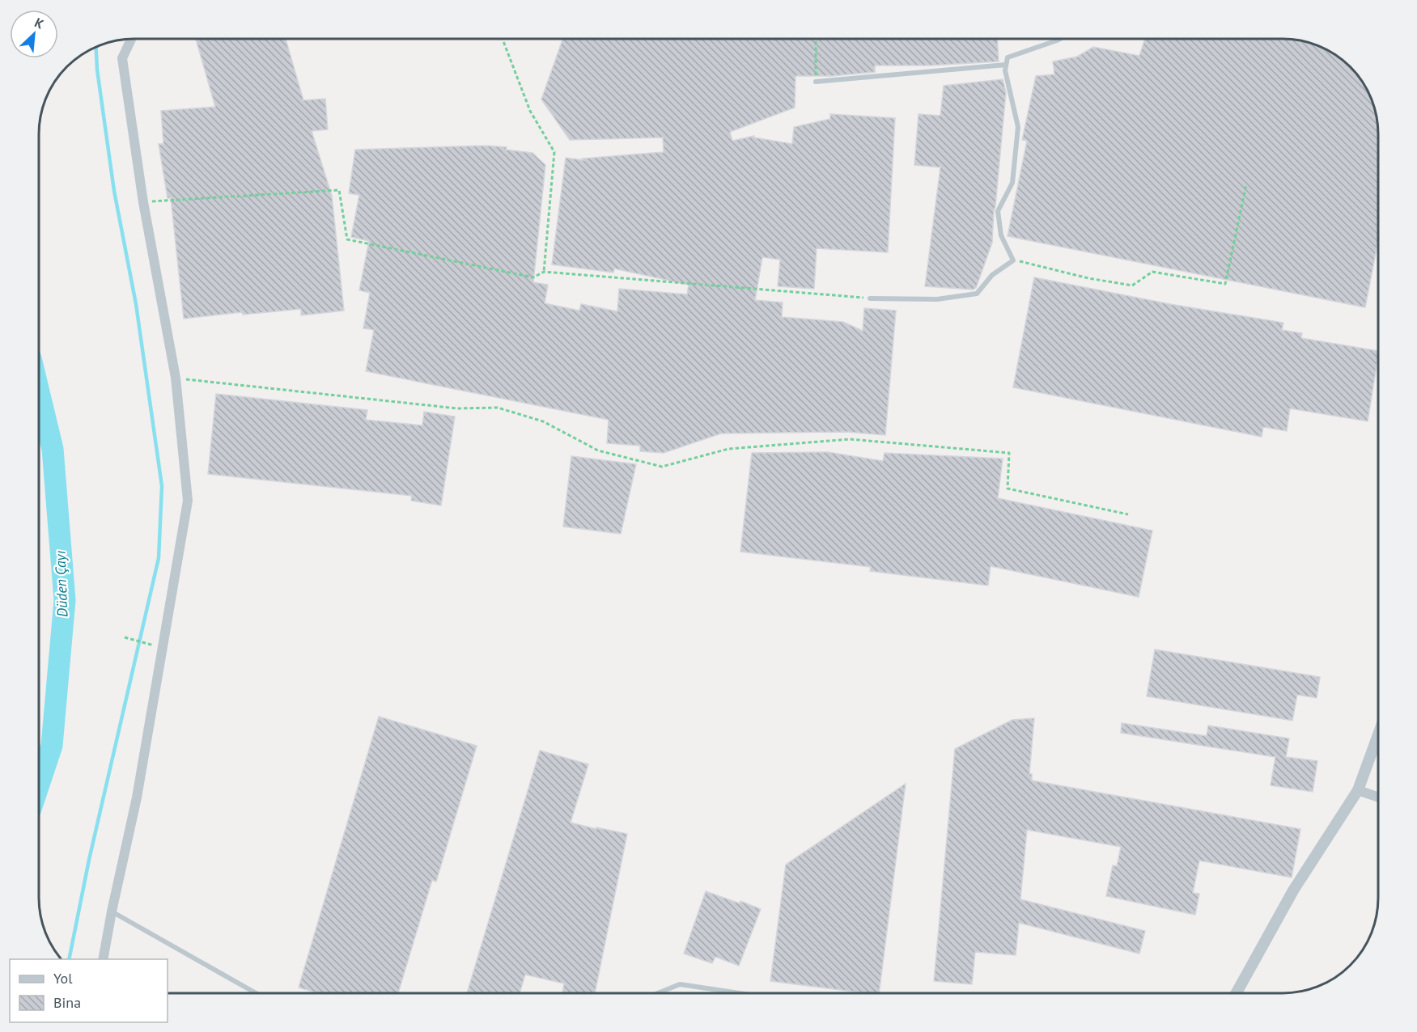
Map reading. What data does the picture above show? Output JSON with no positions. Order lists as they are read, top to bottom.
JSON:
{
  "water": ["Düden Çayı"],
  "legend": ["Yol", "Bina"],
  "north": "top right"
}
